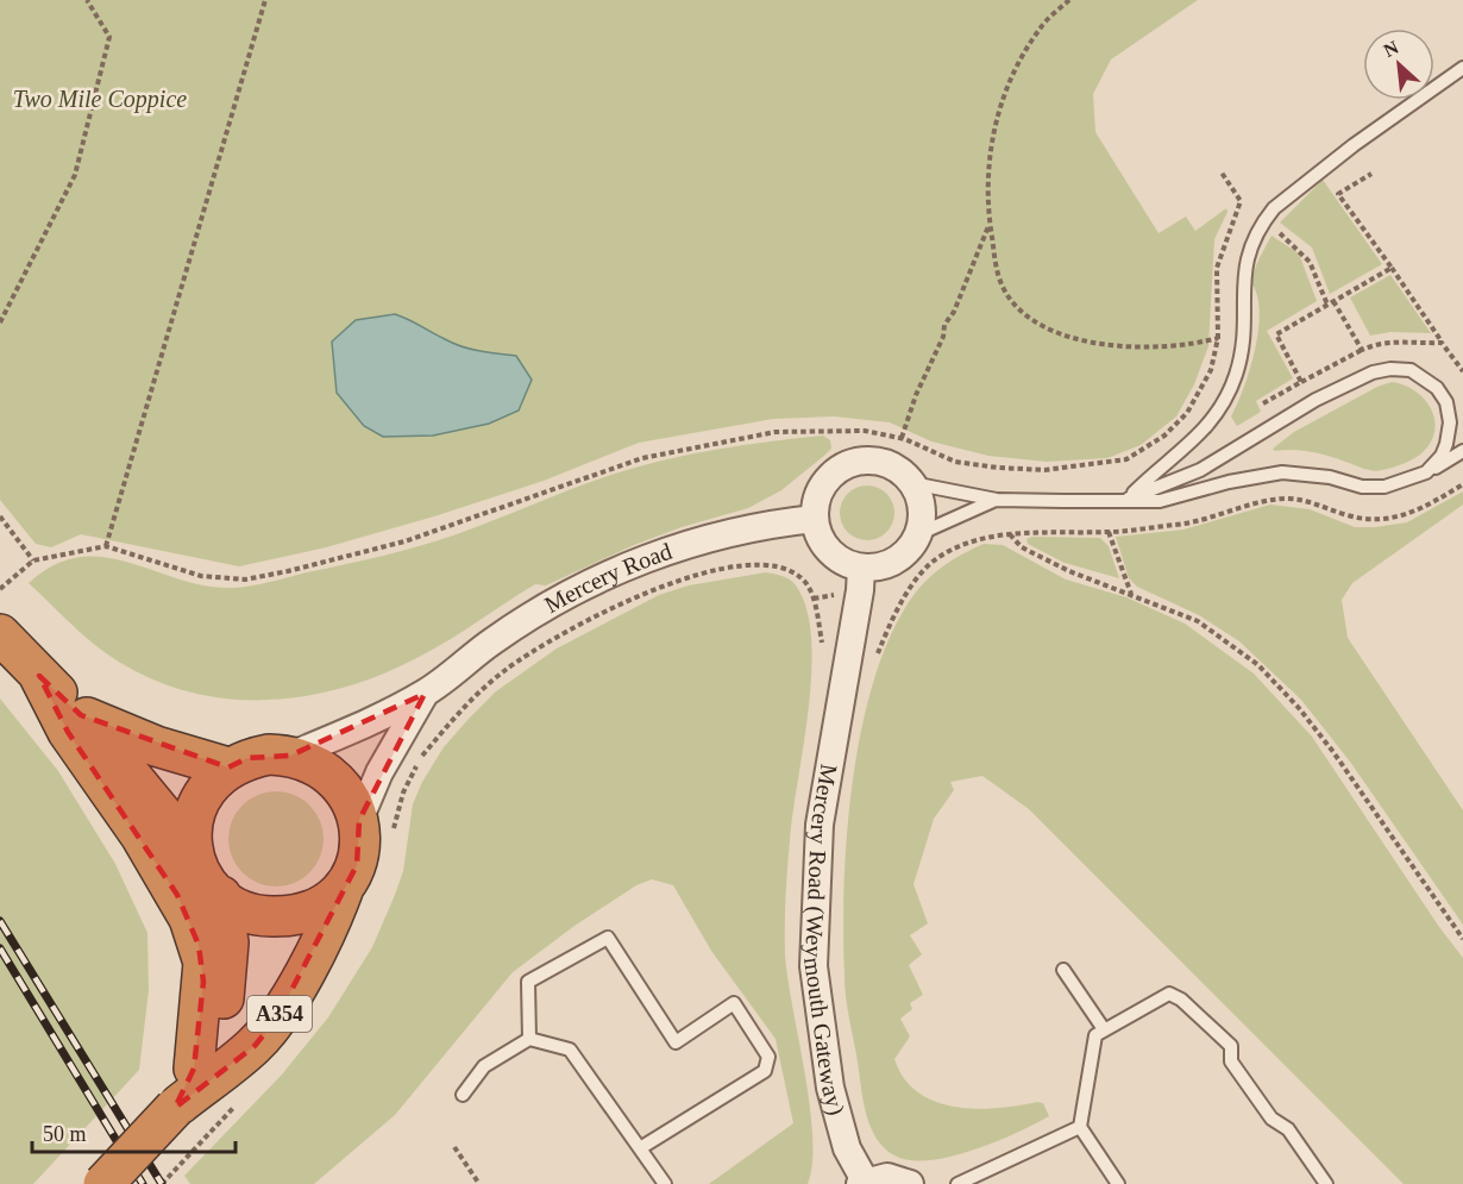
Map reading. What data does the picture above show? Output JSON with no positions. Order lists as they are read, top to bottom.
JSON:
{
  "streets": {
    "highway": ["A354"],
    "street": ["Mercery Road", "Mercery Road (Weymouth Gateway)"]
  },
  "crossings": [
    ["Mercery Road", "Mercery Road (Weymouth Gateway)"]
  ],
  "parks": ["Two Mile Coppice"],
  "scale_bar": "50 m",
  "north": "top left"
}
